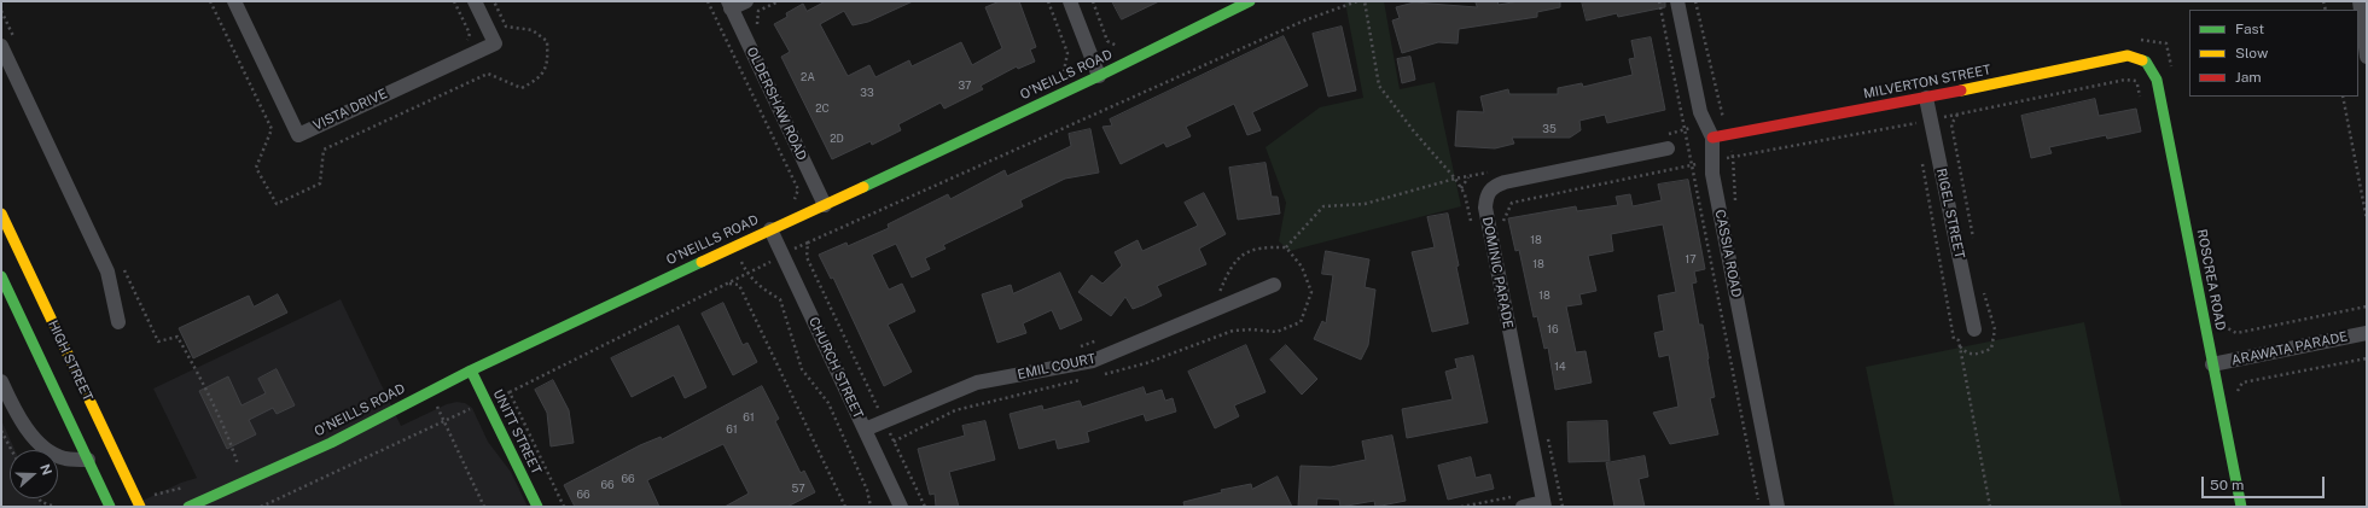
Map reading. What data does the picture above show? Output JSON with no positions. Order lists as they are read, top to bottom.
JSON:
{
  "streets": {
    "street": [
      "O'NEILLS ROAD",
      "MILVERTON STREET",
      "OLDERSHAW ROAD",
      "VISTA DRIVE",
      "RIGEL STREET",
      "CASSIA ROAD",
      "DOMINIC PARADE",
      "ROSCREA ROAD",
      "ARAWATA PARADE",
      "HIGH STREET",
      "EMIL COURT",
      "CHURCH STREET",
      "UNITT STREET"
    ]
  },
  "crossings": [
    ["O'NEILLS ROAD", "OLDERSHAW ROAD"],
    ["O'NEILLS ROAD", "CHURCH STREET"],
    ["O'NEILLS ROAD", "UNITT STREET"],
    ["MILVERTON STREET", "RIGEL STREET"],
    ["MILVERTON STREET", "CASSIA ROAD"],
    ["MILVERTON STREET", "ROSCREA ROAD"],
    ["ROSCREA ROAD", "ARAWATA PARADE"],
    ["EMIL COURT", "CHURCH STREET"]
  ],
  "house_numbers": [
    "2A",
    "37",
    "33",
    "2C",
    "35",
    "2D",
    "18",
    "17",
    "18",
    "18",
    "16",
    "14",
    "61",
    "61",
    "66",
    "66",
    "57",
    "66"
  ],
  "legend": ["Fast", "Slow", "Jam"],
  "scale_bar": "50 m",
  "north": "right"
}
